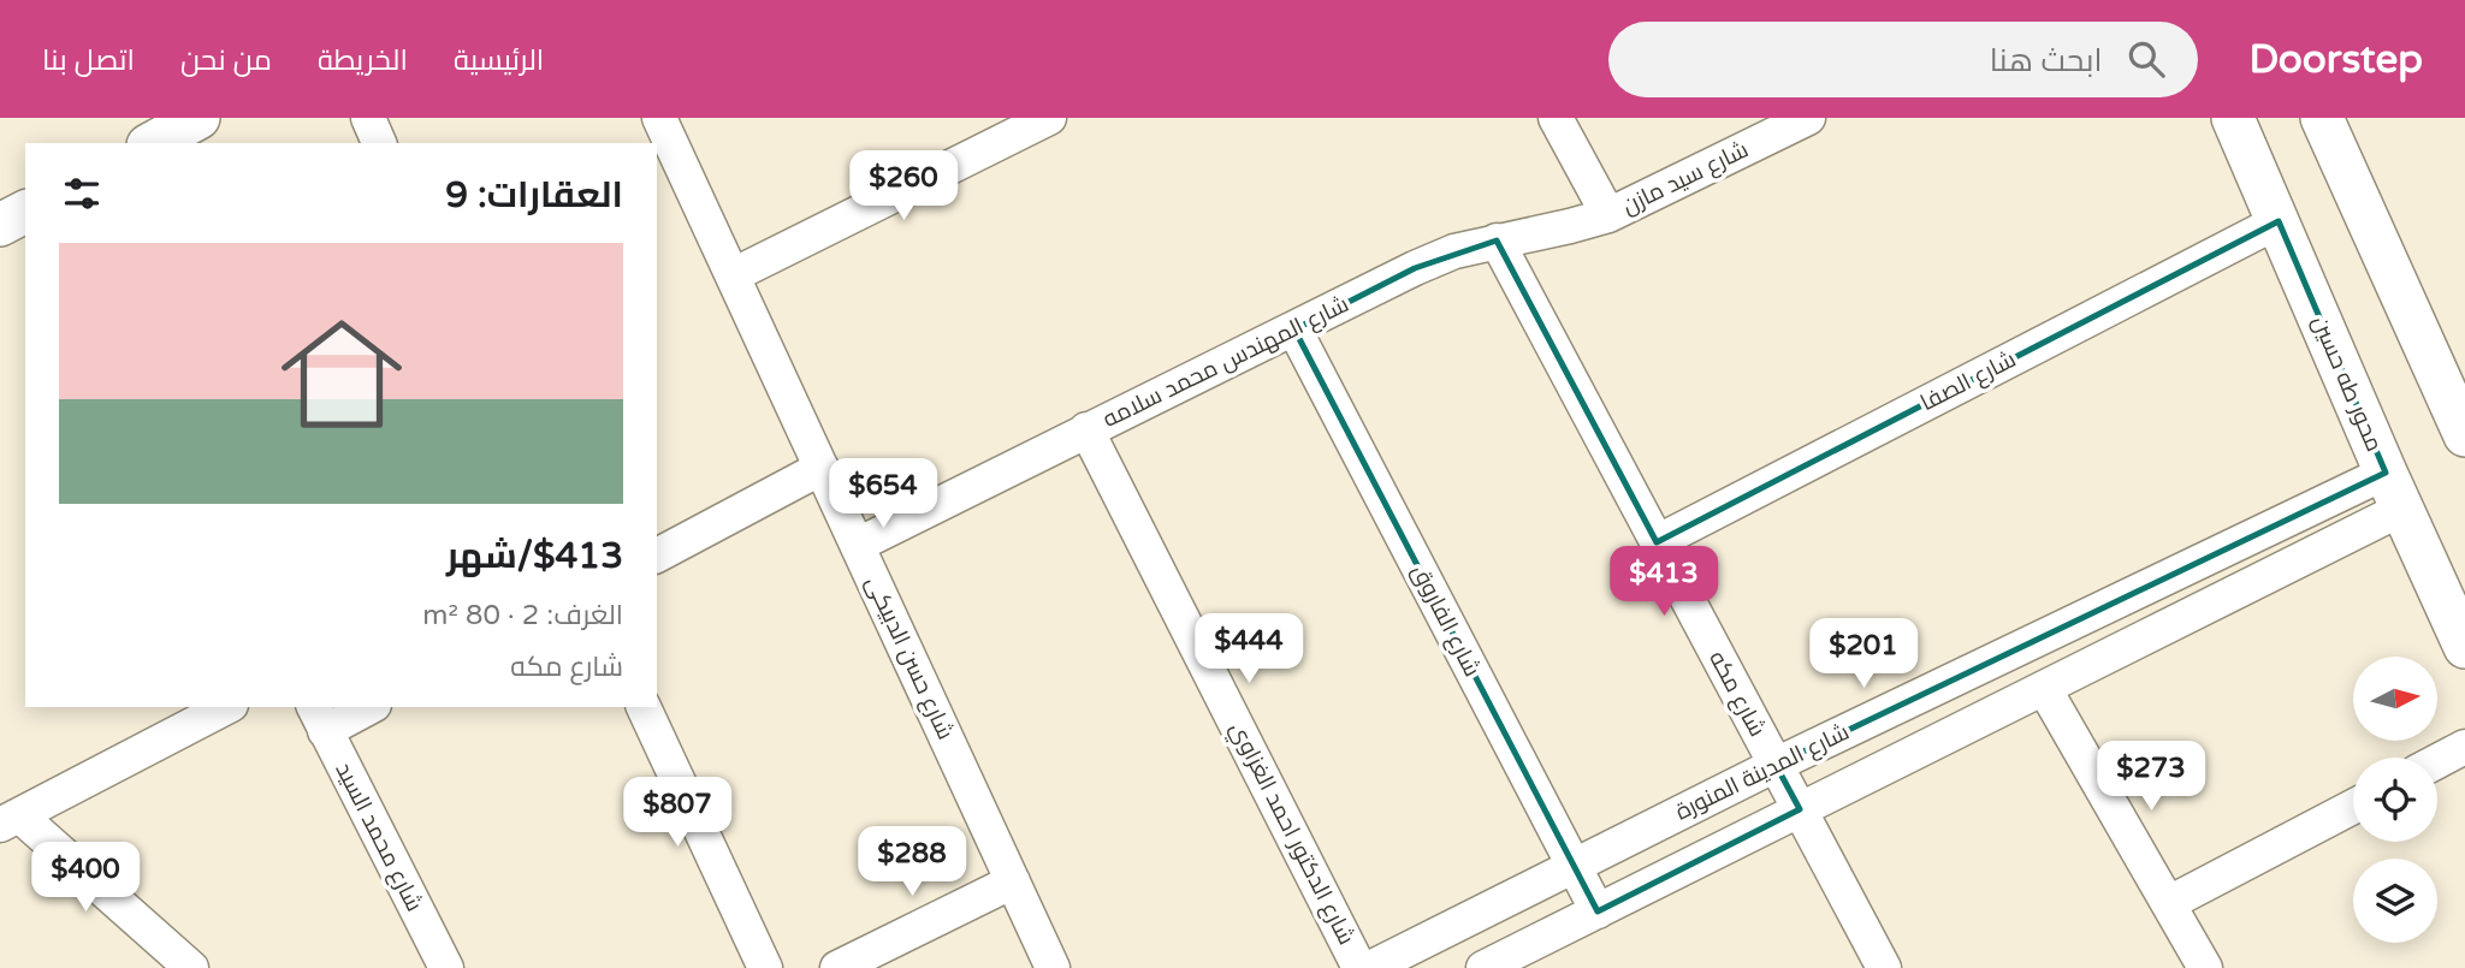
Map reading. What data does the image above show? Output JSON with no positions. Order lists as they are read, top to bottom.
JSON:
{
  "streets": {
    "street": [
      "شارع سيد مازن",
      "شارع المهندس محمد سلامه",
      "شارع الصفا",
      "محور طه حسين",
      "شارع الفاروق",
      "شارع حسن الدبيكى",
      "شارع مكه",
      "شارع المدينة المنورة",
      "شارع الدكتور احمد الغزاوي",
      "شارع محمد السيد"
    ]
  },
  "crossings": [
    ["شارع سيد مازن", "شارع المهندس محمد سلامه"],
    ["شارع المهندس محمد سلامه", "شارع الفاروق"],
    ["شارع المهندس محمد سلامه", "شارع حسن الدبيكى"],
    ["شارع المهندس محمد سلامه", "شارع مكه"],
    ["شارع المهندس محمد سلامه", "شارع الدكتور احمد الغزاوي"],
    ["شارع الصفا", "محور طه حسين"],
    ["شارع الصفا", "شارع مكه"],
    ["محور طه حسين", "شارع المدينة المنورة"],
    ["شارع الفاروق", "شارع المدينة المنورة"],
    ["شارع مكه", "شارع المدينة المنورة"]
  ],
  "north": "right",
  "page": {
    "header": "Doorstep",
    "search": "ابحث هنا",
    "nav": [
      "الرئيسية",
      "الخريطة",
      "من نحن",
      "اتصل بنا"
    ],
    "heading": "العقارات: 9",
    "price": [
      "$260",
      "$654",
      "$413",
      "$444",
      "$201",
      "$273",
      "$807",
      "$288",
      "$400"
    ],
    "list": [
      {
        "name": "$413/شهر",
        "note": "الغرف: 2 · 80 m² · شارع مكه"
      }
    ]
  }
}
